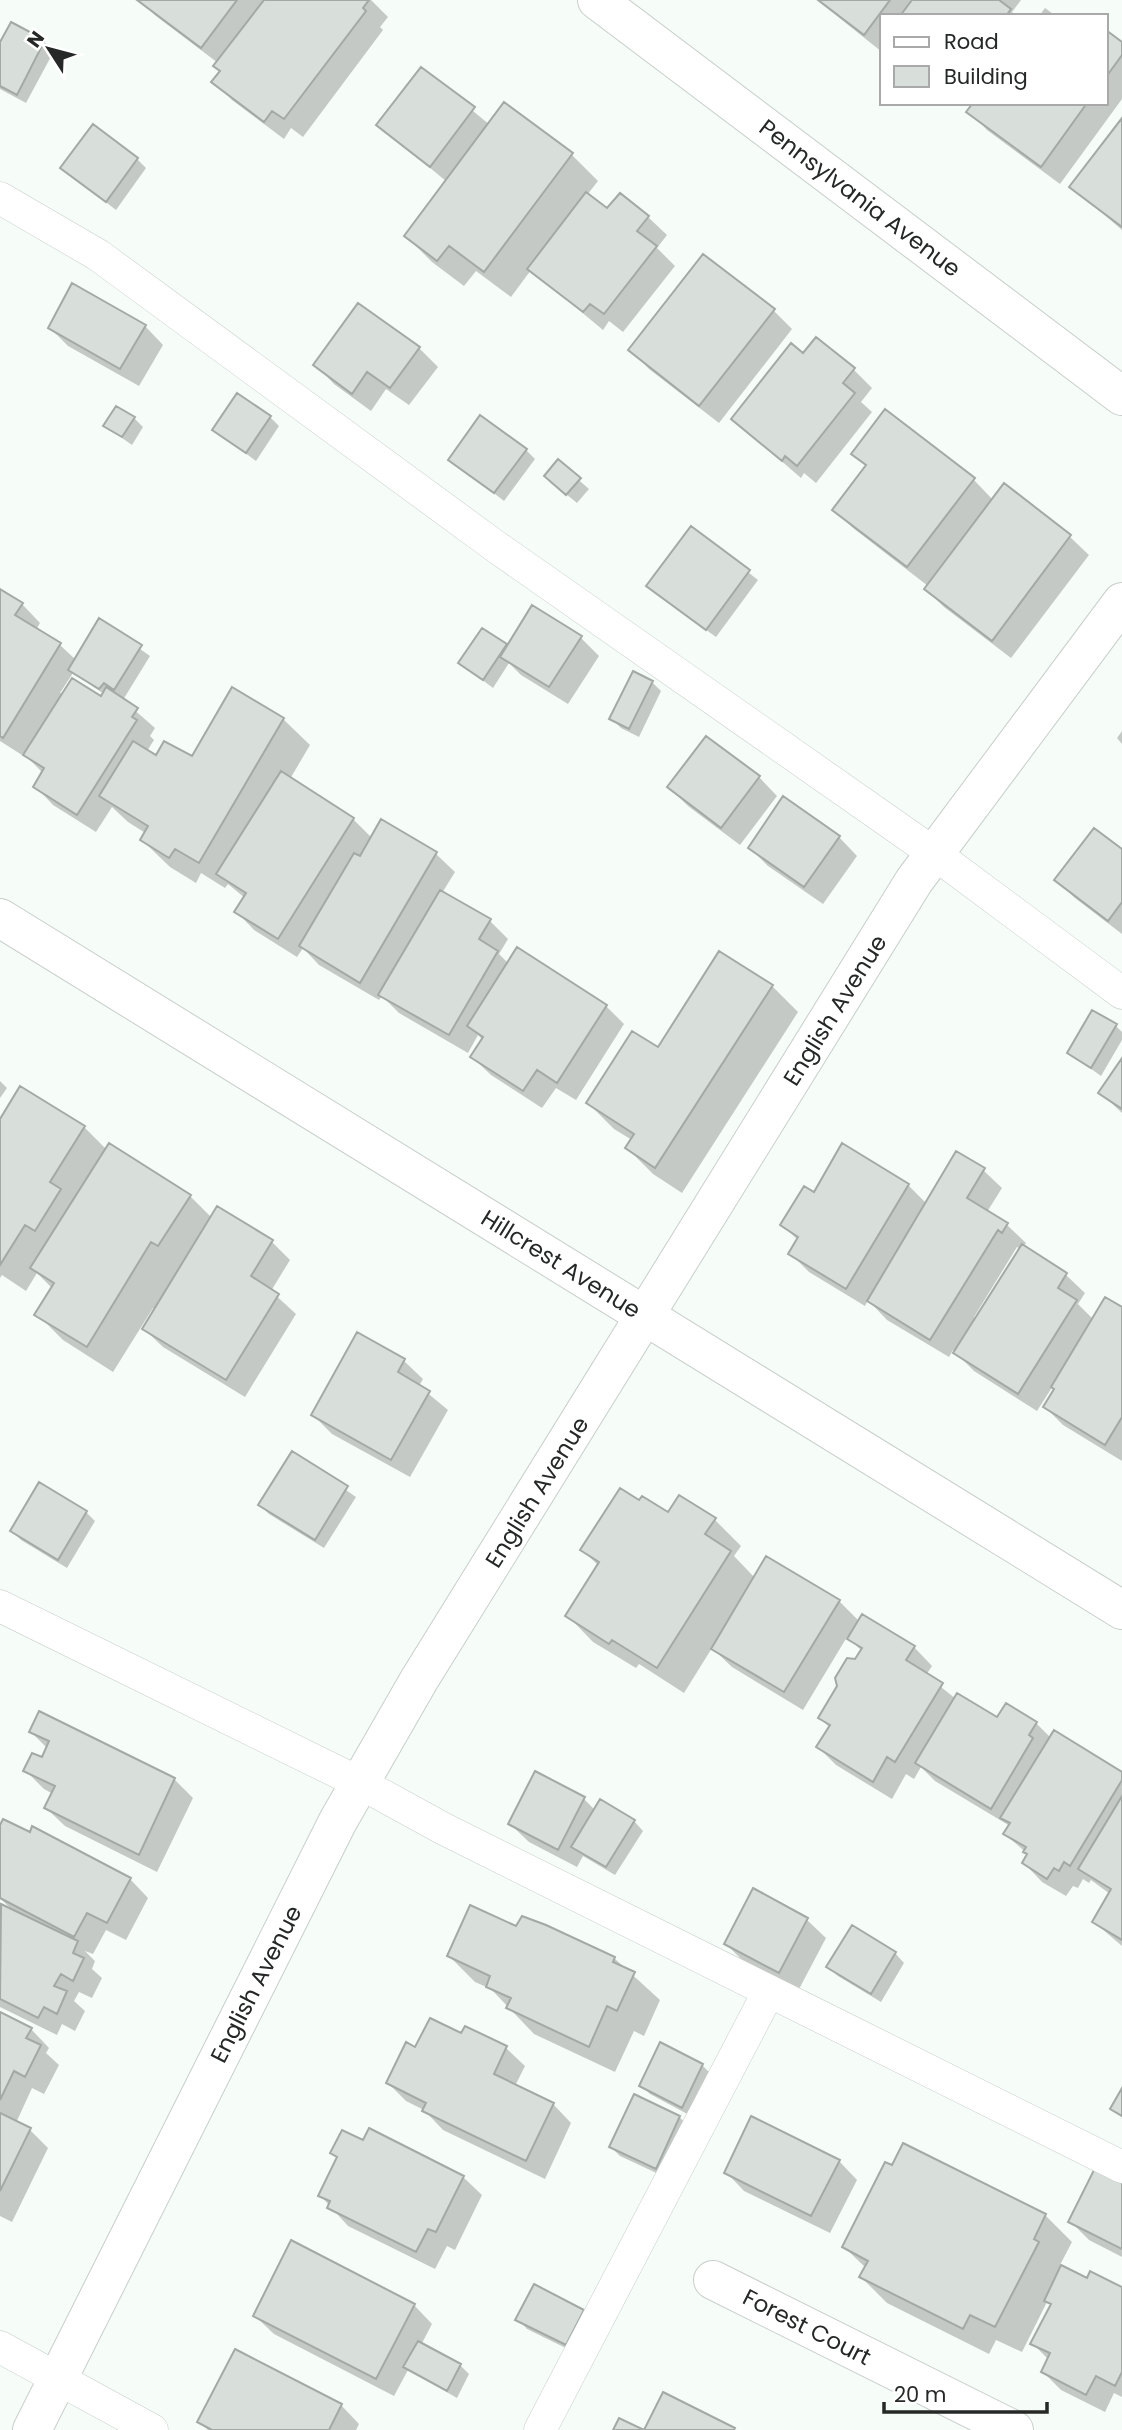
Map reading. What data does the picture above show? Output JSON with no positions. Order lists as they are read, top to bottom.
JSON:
{
  "streets": {
    "street": [
      "Pennsylvania Avenue",
      "English Avenue",
      "Hillcrest Avenue",
      "Forest Court"
    ]
  },
  "crossings": [
    ["English Avenue", "Hillcrest Avenue"]
  ],
  "legend": ["Road", "Building"],
  "scale_bar": "20 m",
  "north": "top left"
}
